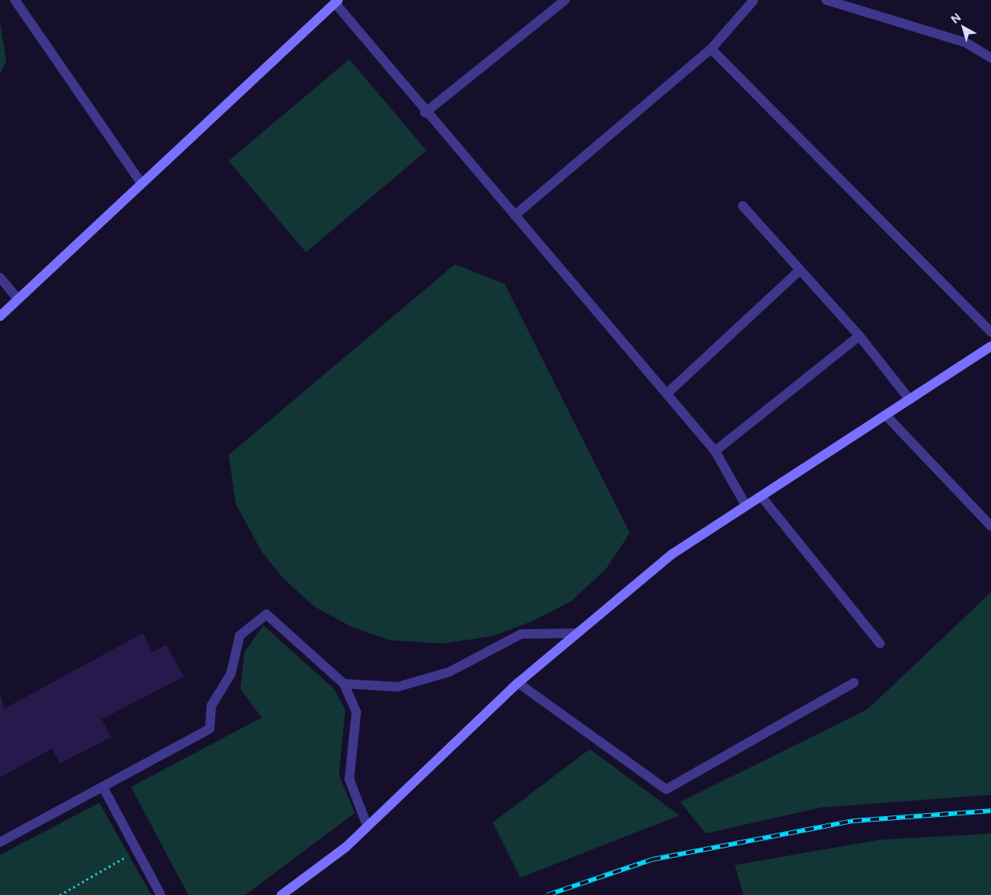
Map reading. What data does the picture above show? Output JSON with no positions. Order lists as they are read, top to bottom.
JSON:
{
  "north": "top left"
}
